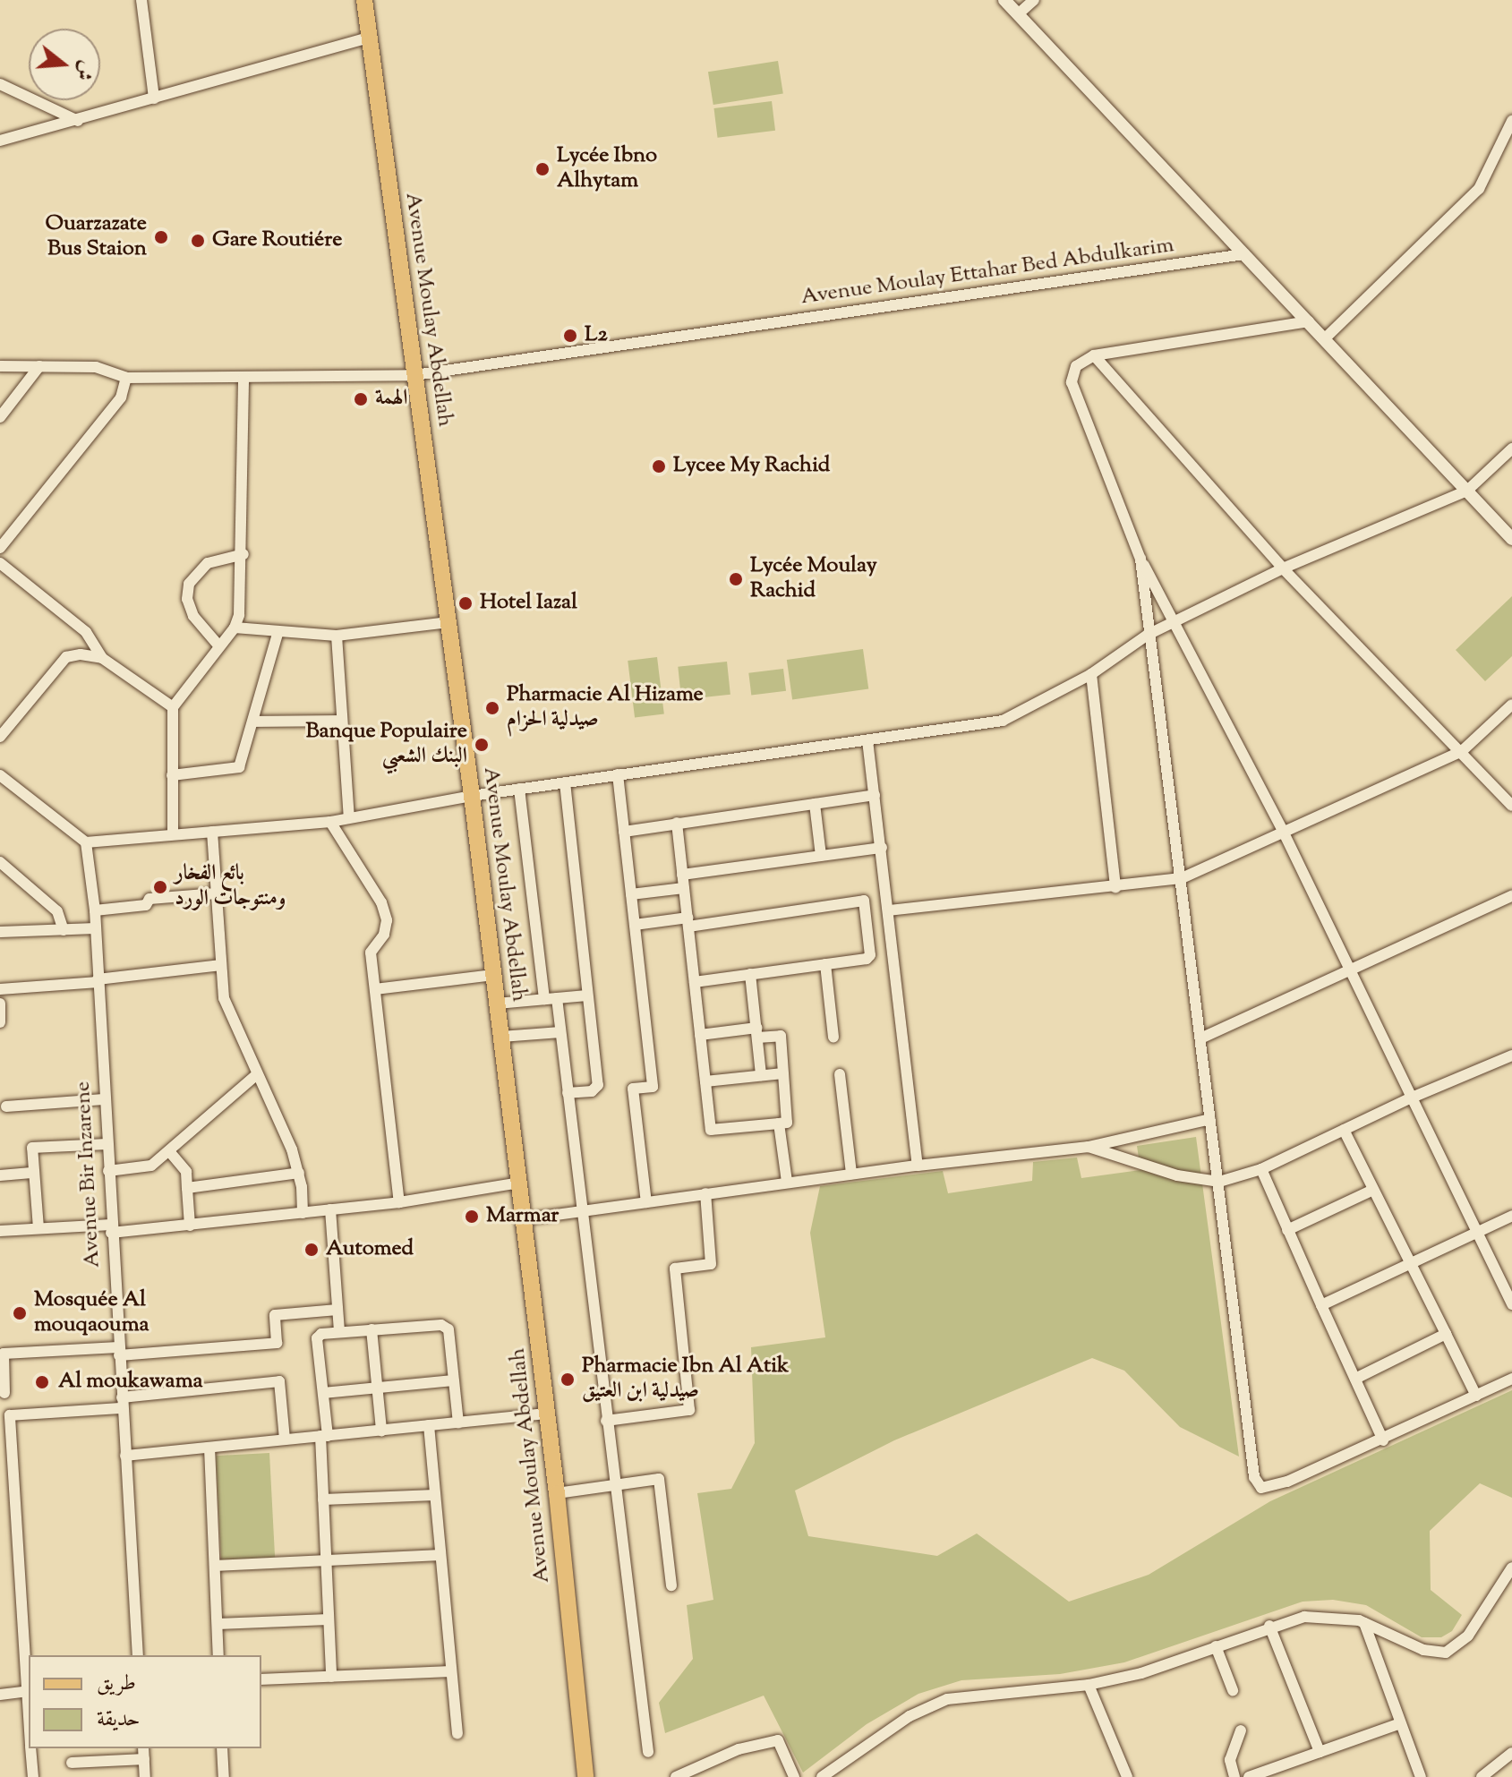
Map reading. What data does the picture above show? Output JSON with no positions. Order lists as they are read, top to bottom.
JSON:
{
  "streets": {
    "main road": ["Avenue Moulay Abdellah"],
    "street": ["Avenue Moulay Ettahar Bed Abdulkarim", "Avenue Bir Inzarene"]
  },
  "crossings": [
    ["Avenue Moulay Ettahar Bed Abdulkarim", "Avenue Moulay Abdellah"]
  ],
  "places": [
    "Lycée Ibno Alhytam",
    "Ouarzazate Bus Staion",
    "Gare Routiére",
    "L2",
    "الهمة",
    "Lycee My Rachid",
    "Lycée Moulay Rachid",
    "Hotel Iazal",
    "Pharmacie Al Hizame صيدلية الحزام",
    "Banque Populaire البنك الشعبي",
    "بائع الفخار ومنتوجات الورد",
    "Marmar",
    "Automed",
    "Mosquée Al mouqaouma",
    "Pharmacie Ibn Al Atik صيدلية ابن العتيق",
    "Al moukawama"
  ],
  "legend": ["طريق", "حديقة"],
  "north": "right"
}
